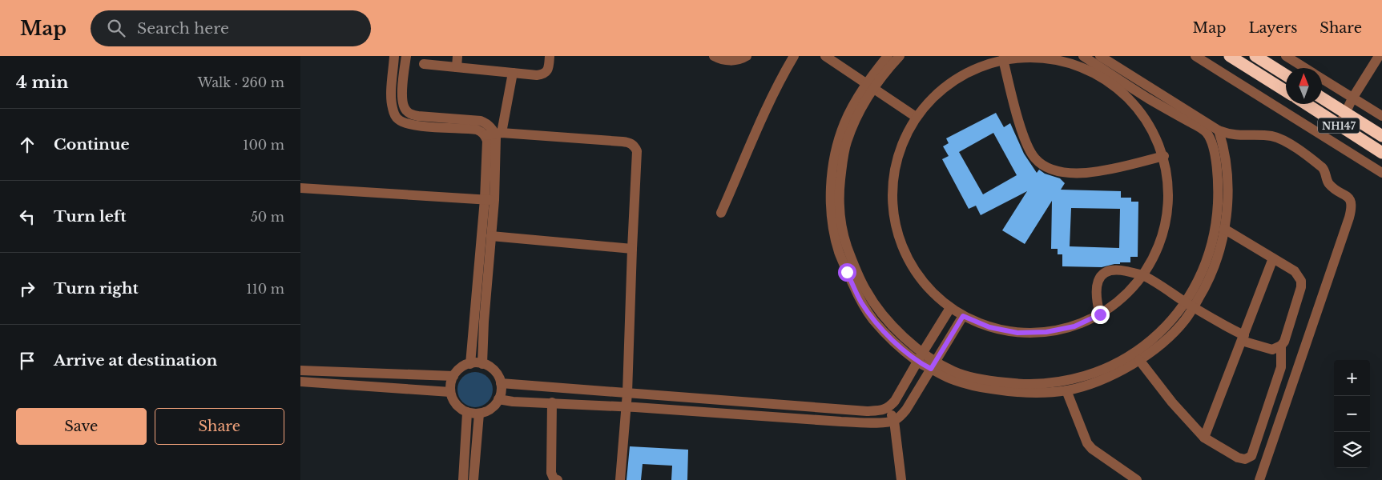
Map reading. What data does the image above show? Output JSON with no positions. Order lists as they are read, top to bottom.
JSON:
{
  "streets": {
    "highway": ["NH147"]
  },
  "north": "top",
  "page": {
    "header": "Map",
    "search": "Search here",
    "nav": ["Map", "Layers", "Share"],
    "heading": ["4 min", "Walk · 260 m"],
    "list": [
      ["Continue", "100 m"],
      ["Turn left", "50 m"],
      ["Turn right", "110 m"],
      "Arrive at destination"
    ],
    "map_buttons": ["+", "−"],
    "buttons": ["Save", "Share"]
  }
}
